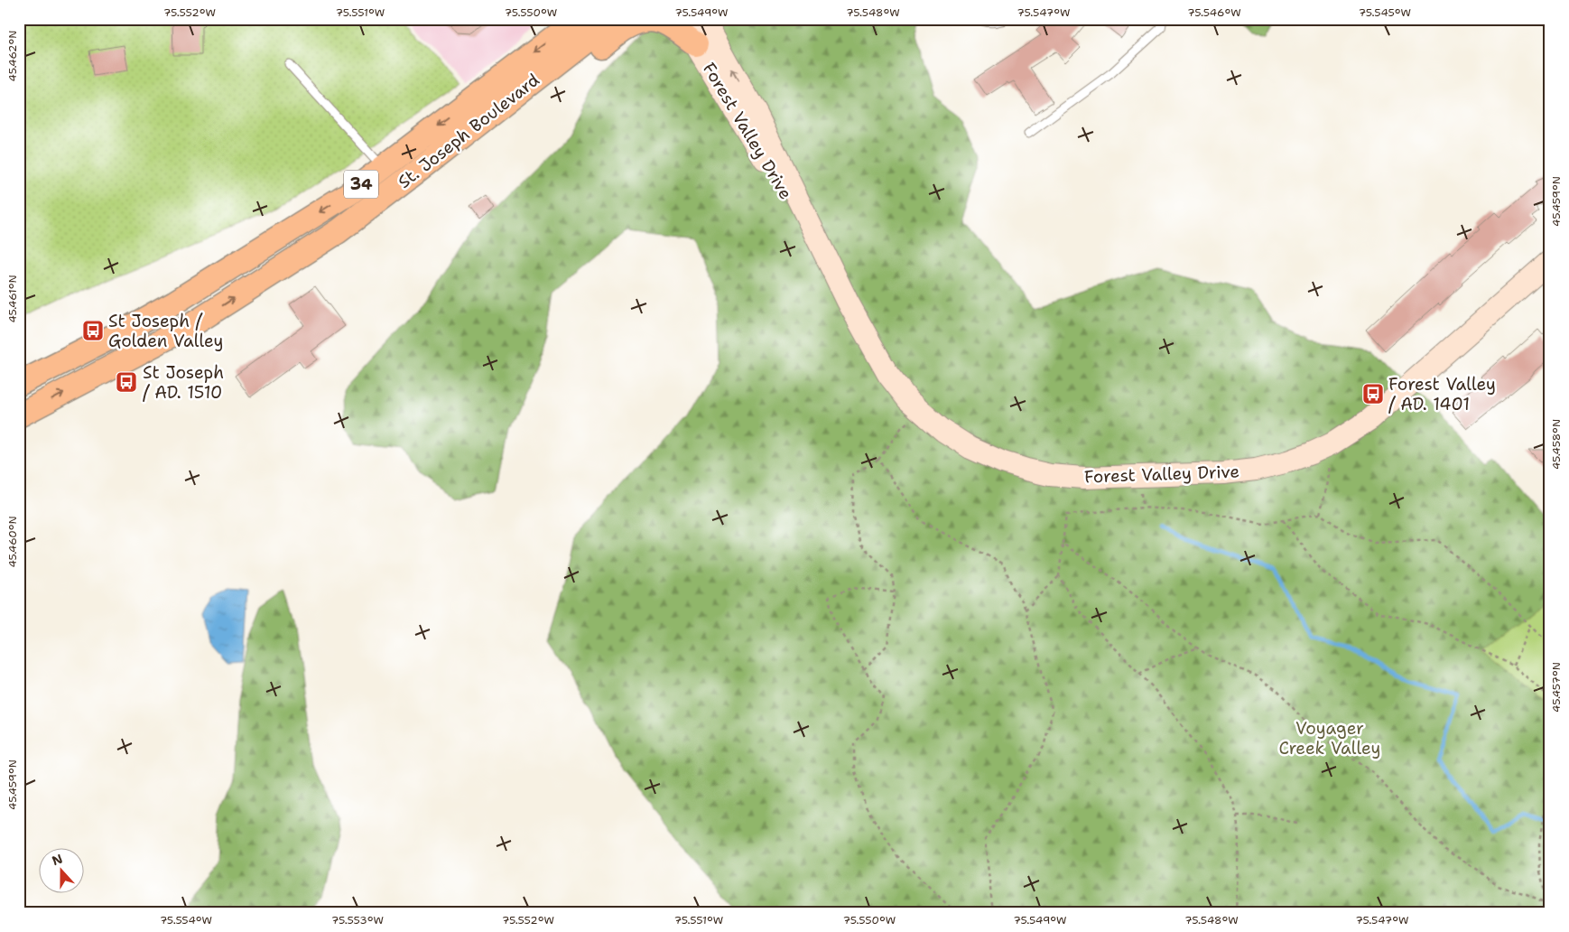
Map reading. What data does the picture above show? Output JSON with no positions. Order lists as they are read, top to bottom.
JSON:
{
  "streets": {
    "main road": ["St. Joseph Boulevard", "34"],
    "street": ["Forest Valley Drive"]
  },
  "parks": ["Voyager Creek Valley"],
  "places": {
    "bus stop": ["St Joseph / Golden Valley", "St Joseph / AD. 1510", "Forest Valley / AD. 1401"]
  },
  "north": "top",
  "coordinates": [
    "75.552°W",
    "75.551°W",
    "75.550°W",
    "75.549°W",
    "75.548°W",
    "75.547°W",
    "75.546°W",
    "75.545°W",
    "45.462°N",
    "45.459°N",
    "45.461°N",
    "45.458°N",
    "45.460°N",
    "45.457°N",
    "75.554°W",
    "75.553°W"
  ]
}
